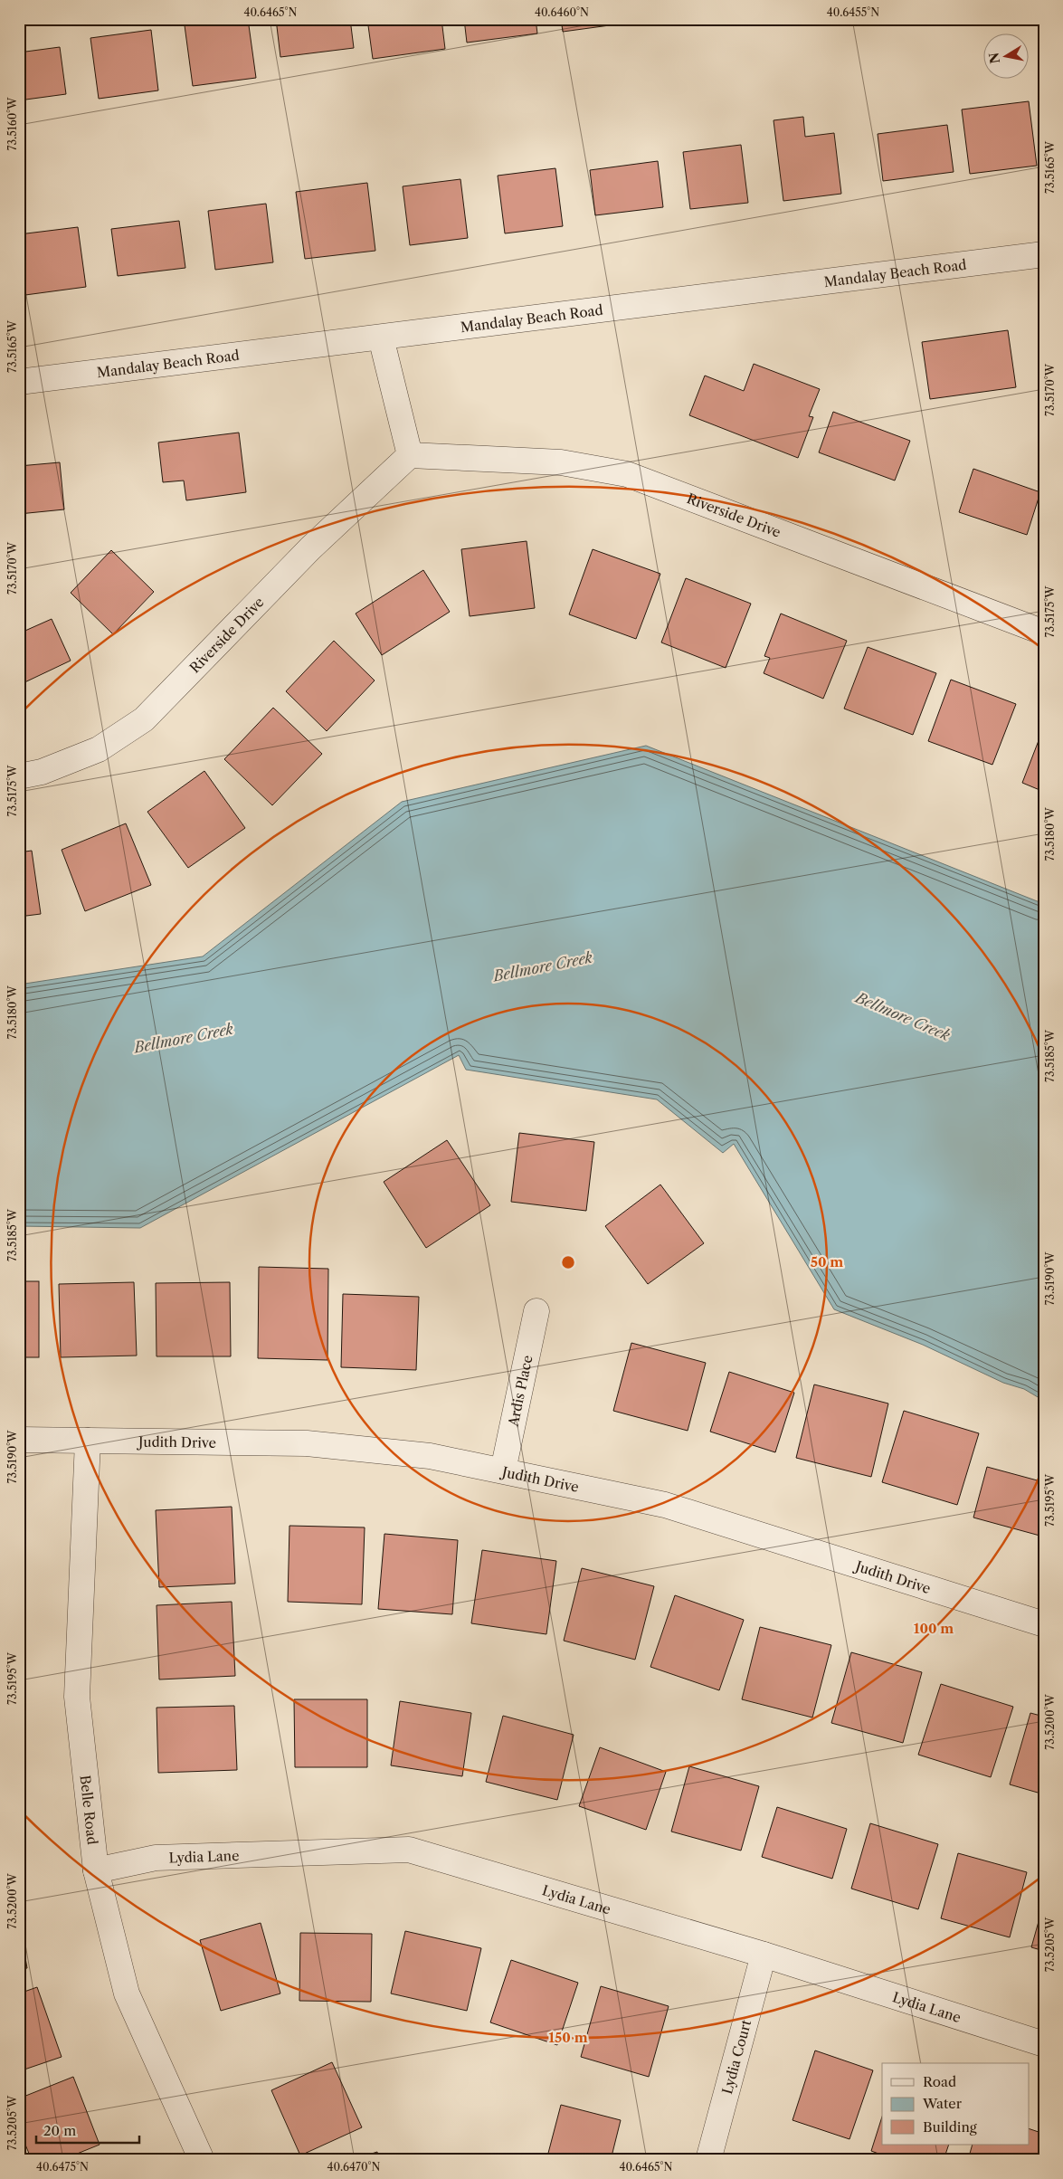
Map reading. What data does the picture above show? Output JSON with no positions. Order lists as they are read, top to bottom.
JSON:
{
  "streets": {
    "street": [
      "Mandalay Beach Road",
      "Riverside Drive",
      "Ardis Place",
      "Judith Drive",
      "Belle Road",
      "Lydia Lane",
      "Lydia Court"
    ]
  },
  "crossings": [
    ["Ardis Place", "Judith Drive"],
    ["Judith Drive", "Belle Road"],
    ["Belle Road", "Lydia Lane"],
    ["Lydia Lane", "Lydia Court"]
  ],
  "water": ["Bellmore Creek"],
  "legend": ["Road", "Water", "Building"],
  "scale_bar": "20 m",
  "north": "left",
  "coordinates": [
    "40.6465°N",
    "40.6460°N",
    "40.6455°N",
    "73.5160°W",
    "73.5165°W",
    "73.5170°W",
    "73.5175°W",
    "73.5180°W",
    "73.5185°W",
    "73.5190°W",
    "73.5195°W",
    "73.5200°W",
    "73.5205°W",
    "40.6475°N",
    "40.6470°N"
  ],
  "rings": ["50 m", "100 m", "150 m"]
}
